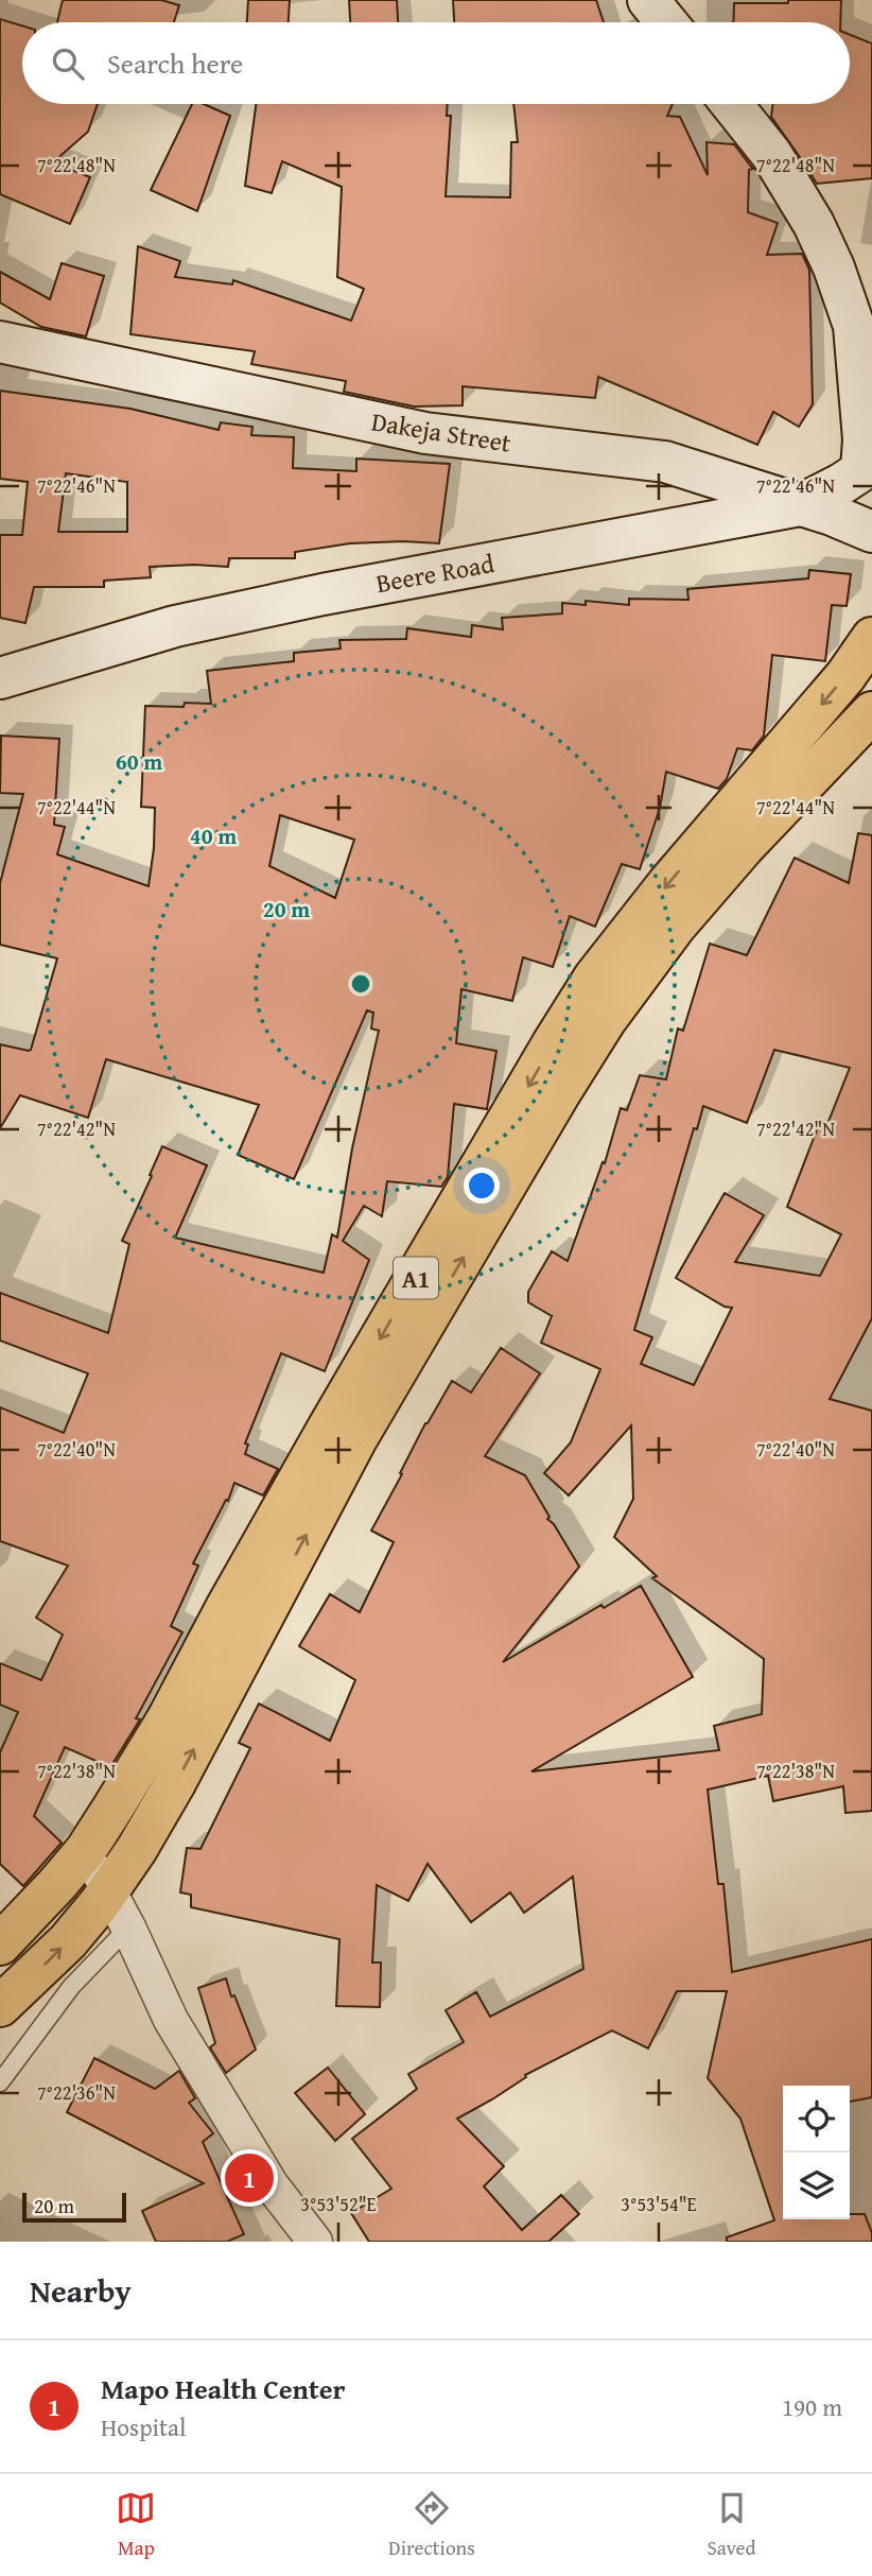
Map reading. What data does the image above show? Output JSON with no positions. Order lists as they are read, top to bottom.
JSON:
{
  "streets": {
    "highway": ["A1"],
    "main road": ["Dakeja Street", "Beere Road"]
  },
  "crossings": [
    ["Dakeja Street", "Beere Road"]
  ],
  "scale_bar": "20 m",
  "page": {
    "search": "Search here",
    "pins": "1",
    "scale": "20 m",
    "heading": "Nearby",
    "list": [
      {
        "mark": "1",
        "name": "Mapo Health Center",
        "note": "Hospital",
        "value": "190 m"
      }
    ],
    "nav": ["Map", "Directions", "Saved"]
  },
  "coordinates": [
    "7°22'48\"N",
    "7°22'46\"N",
    "7°22'44\"N",
    "7°22'42\"N",
    "7°22'40\"N",
    "7°22'38\"N",
    "7°22'36\"N",
    "3°53'52\"E",
    "3°53'54\"E"
  ],
  "rings": ["60 m", "40 m", "20 m"]
}
